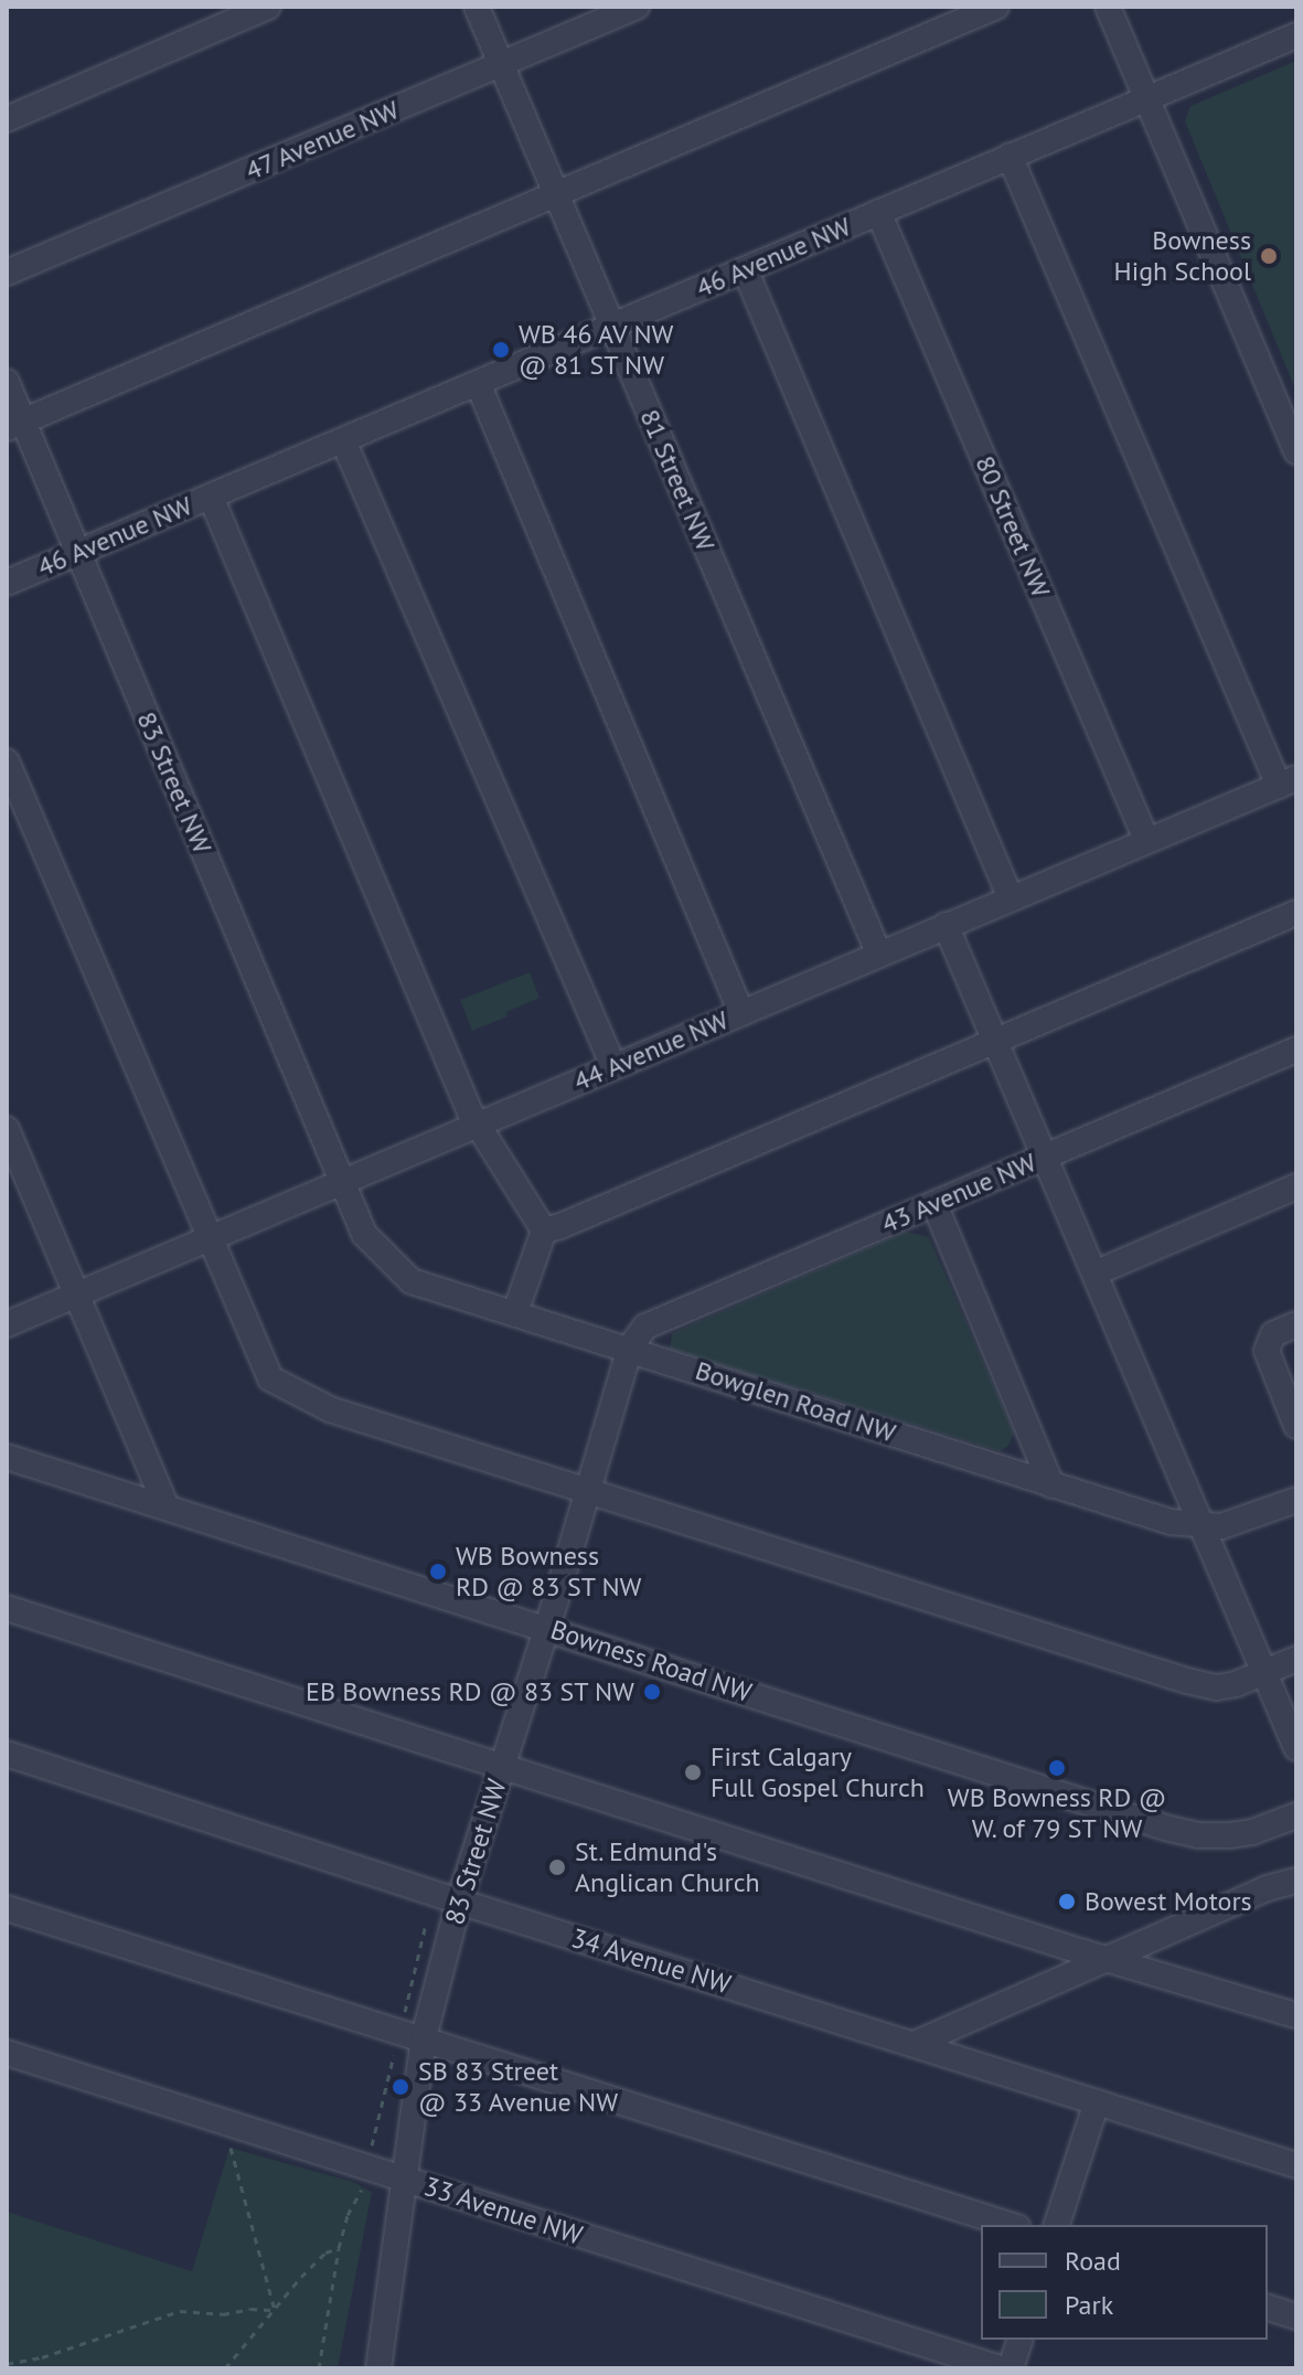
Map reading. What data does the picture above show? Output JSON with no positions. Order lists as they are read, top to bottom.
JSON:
{
  "streets": {
    "street": [
      "47 Avenue NW",
      "46 Avenue NW",
      "81 Street NW",
      "80 Street NW",
      "83 Street NW",
      "44 Avenue NW",
      "43 Avenue NW",
      "Bowglen Road NW",
      "Bowness Road NW",
      "34 Avenue NW",
      "33 Avenue NW"
    ]
  },
  "crossings": [
    ["47 Avenue NW", "81 Street NW"],
    ["46 Avenue NW", "81 Street NW"],
    ["46 Avenue NW", "80 Street NW"],
    ["46 Avenue NW", "83 Street NW"],
    ["81 Street NW", "44 Avenue NW"],
    ["80 Street NW", "44 Avenue NW"],
    ["83 Street NW", "44 Avenue NW"],
    ["83 Street NW", "43 Avenue NW"],
    ["83 Street NW", "Bowglen Road NW"],
    ["83 Street NW", "Bowness Road NW"],
    ["83 Street NW", "34 Avenue NW"],
    ["83 Street NW", "33 Avenue NW"],
    ["44 Avenue NW", "Bowglen Road NW"],
    ["43 Avenue NW", "Bowglen Road NW"]
  ],
  "places": [
    "Bowness High School",
    "WB 46 AV NW @ 81 ST NW",
    "WB Bowness RD @ 83 ST NW",
    "EB Bowness RD @ 83 ST NW",
    "WB Bowness RD @ W. of 79 ST NW",
    "First Calgary Full Gospel Church",
    "St. Edmund's Anglican Church",
    "Bowest Motors",
    "SB 83 Street @ 33 Avenue NW"
  ],
  "legend": ["Road", "Park"]
}
